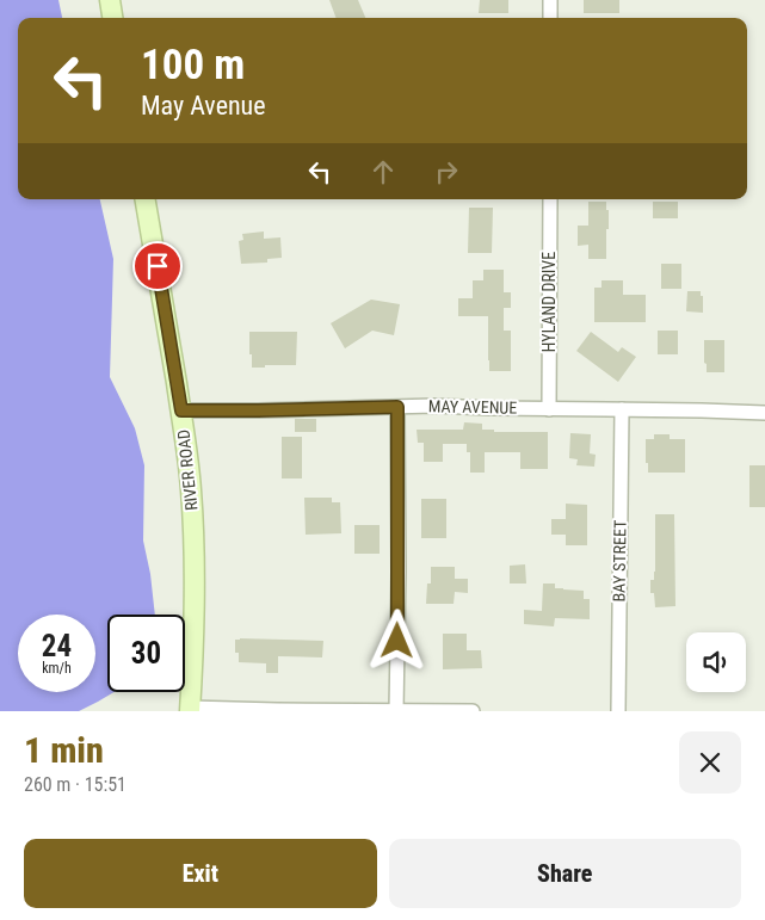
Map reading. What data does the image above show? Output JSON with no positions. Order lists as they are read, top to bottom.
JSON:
{
  "streets": {
    "street": [
      "HYLAND DRIVE",
      "MAY AVENUE",
      "RIVER ROAD",
      "BAY STREET"
    ]
  },
  "crossings": [
    ["HYLAND DRIVE", "MAY AVENUE"],
    ["MAY AVENUE", "RIVER ROAD"],
    ["MAY AVENUE", "BAY STREET"]
  ],
  "page": {
    "turn": ["100 m", "May Avenue"],
    "speed": "24 km/h",
    "limit": "30",
    "heading": ["1 min", "260 m · 15:51"],
    "buttons": ["Exit", "Share"]
  }
}
